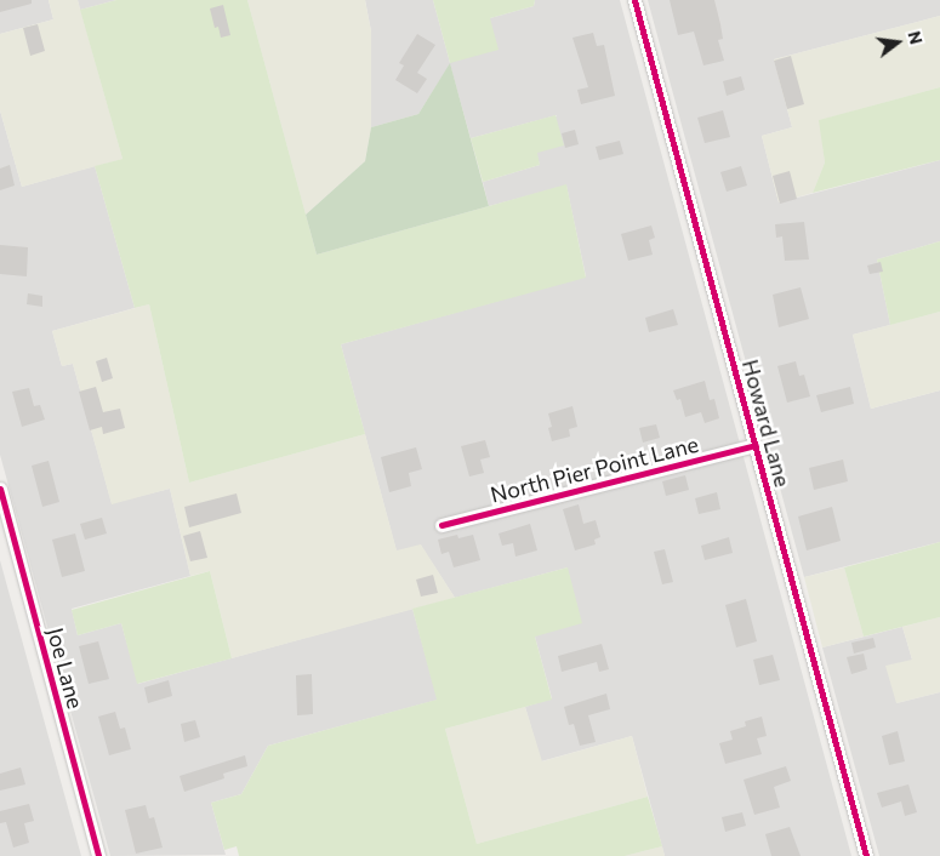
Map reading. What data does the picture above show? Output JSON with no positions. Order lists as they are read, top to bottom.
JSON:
{
  "streets": {
    "street": ["Howard Lane", "North Pier Point Lane", "Joe Lane"]
  },
  "crossings": [
    ["Howard Lane", "North Pier Point Lane"]
  ],
  "north": "right"
}
